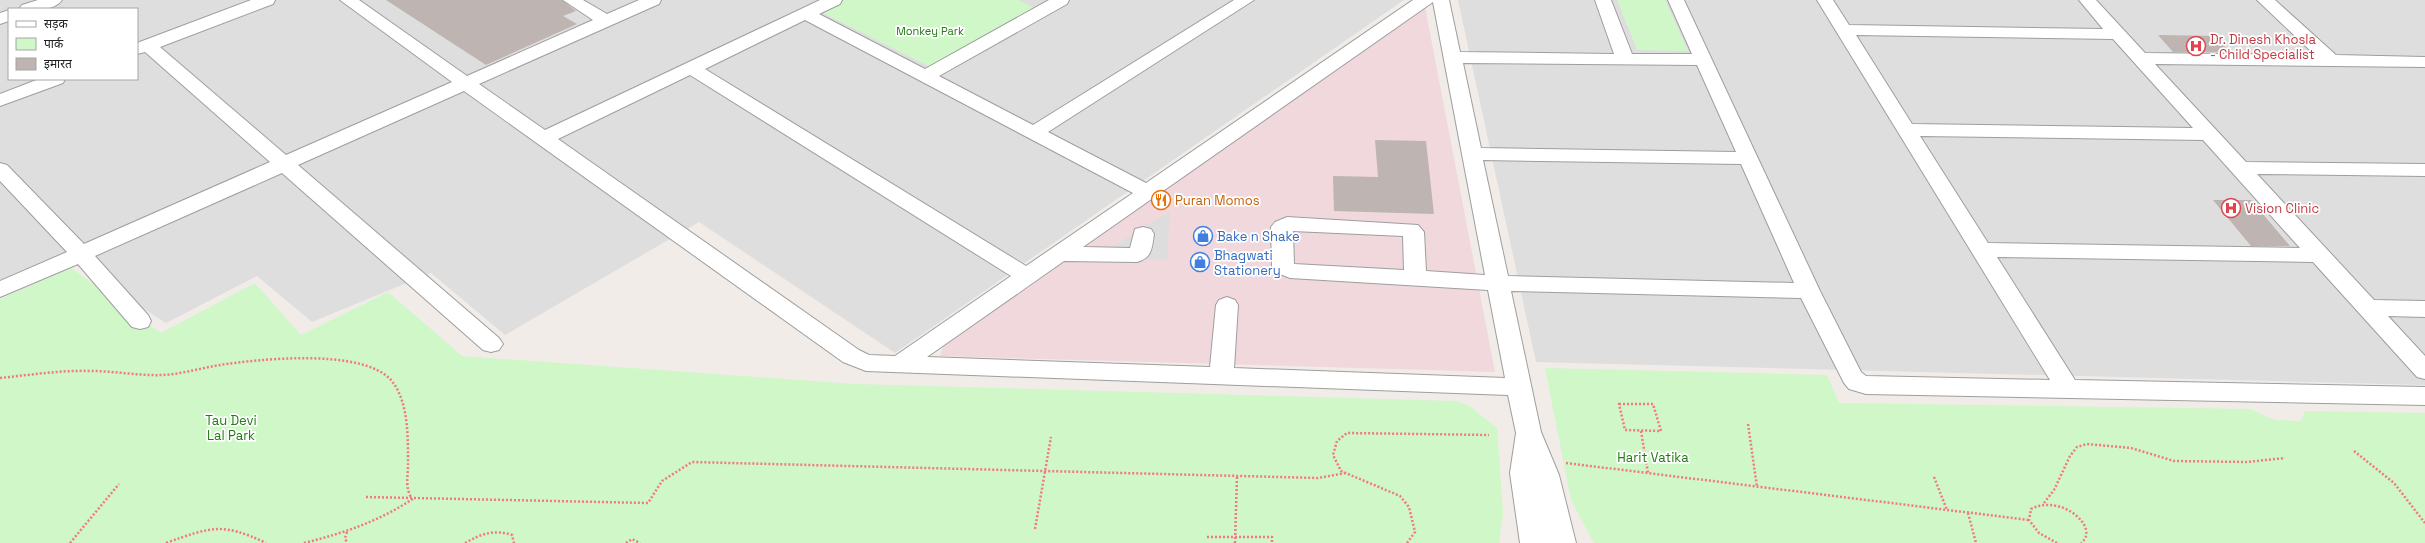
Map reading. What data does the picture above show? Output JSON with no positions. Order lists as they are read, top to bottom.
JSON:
{
  "parks": ["Monkey Park", "Tau Devi Lal Park", "Harit Vatika"],
  "places": {
    "hospital": ["Dr. Dinesh Khosla - Child Specialist", "Vision Clinic"],
    "restaurant": ["Puran Momos"],
    "shop": ["Bake n Shake", "Bhagwati Stationery"]
  },
  "legend": ["सड़क", "पार्क", "इमारत"]
}
